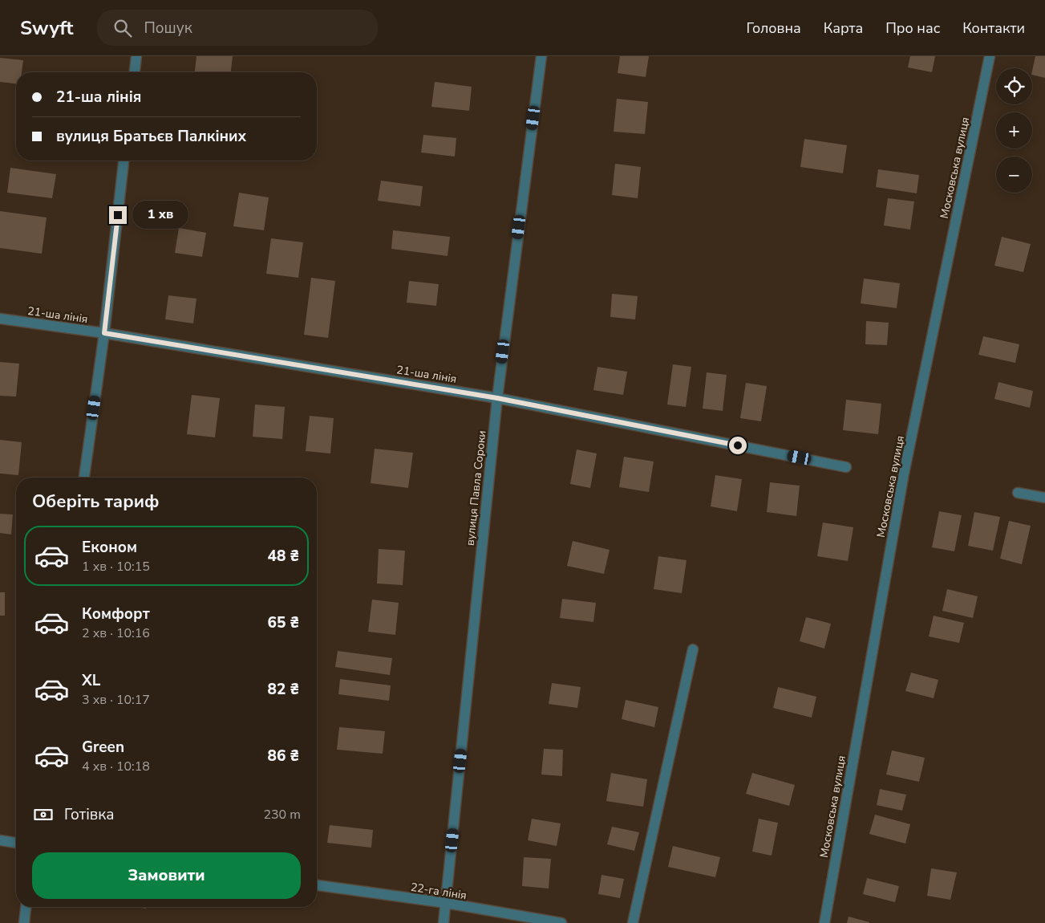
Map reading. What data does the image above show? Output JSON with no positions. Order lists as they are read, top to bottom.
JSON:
{
  "streets": {
    "street": [
      "Московська вулиця",
      "21-ша лінія",
      "вулиця Павла Сороки",
      "22-га лінія"
    ]
  },
  "crossings": [
    ["21-ша лінія", "вулиця Павла Сороки"],
    ["вулиця Павла Сороки", "22-га лінія"]
  ],
  "page": {
    "header": "Swyft",
    "search": "Пошук",
    "nav": [
      "Головна",
      "Карта",
      "Про нас",
      "Контакти"
    ],
    "map_buttons": ["+", "−"],
    "banner": ["21-ша лінія", "вулиця Братьєв Палкіних"],
    "bubble": "1 хв",
    "heading": "Оберіть тариф",
    "list": [
      {
        "name": "Економ",
        "note": "1 хв · 10:15",
        "value": "48 ₴"
      },
      {
        "name": "Комфорт",
        "note": "2 хв · 10:16",
        "value": "65 ₴"
      },
      {
        "name": "XL",
        "note": "3 хв · 10:17",
        "value": "82 ₴"
      },
      {
        "name": "Green",
        "note": "4 хв · 10:18",
        "value": "86 ₴"
      }
    ],
    "pay": ["Готівка", "230 m"],
    "buttons": "Замовити"
  }
}
